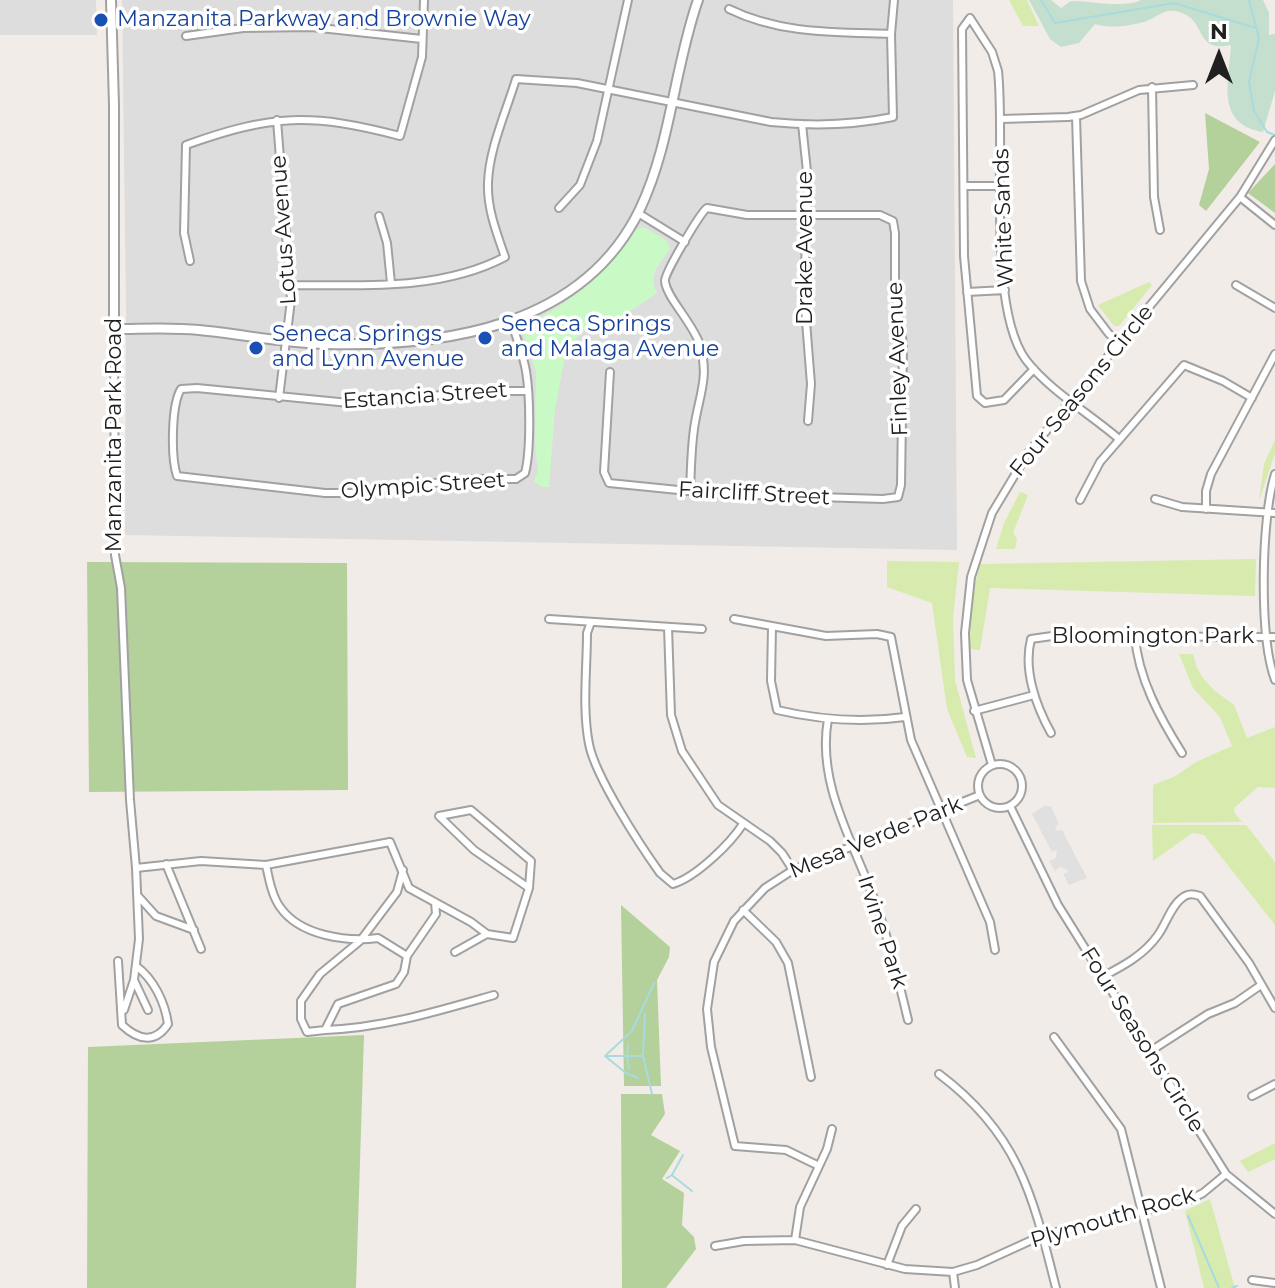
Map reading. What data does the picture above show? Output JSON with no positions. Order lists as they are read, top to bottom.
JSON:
{
  "streets": {
    "street": [
      "White Sands",
      "Lotus Avenue",
      "Drake Avenue",
      "Finley Avenue",
      "Four Seasons Circle",
      "Estancia Street",
      "Manzanita Park Road",
      "Olympic Street",
      "Faircliff Street",
      "Bloomington Park",
      "Mesa Verde Park",
      "Irvine Park",
      "Plymouth Rock"
    ]
  },
  "crossings": [
    ["White Sands", "Four Seasons Circle"],
    ["Lotus Avenue", "Estancia Street"],
    ["Drake Avenue", "Finley Avenue"],
    ["Finley Avenue", "Faircliff Street"],
    ["Four Seasons Circle", "Mesa Verde Park"],
    ["Four Seasons Circle", "Plymouth Rock"],
    ["Estancia Street", "Olympic Street"],
    ["Mesa Verde Park", "Irvine Park"]
  ],
  "places": ["Manzanita Parkway and Brownie Way", "Seneca Springs and Malaga Avenue", "Seneca Springs and Lynn Avenue"],
  "north": "top"
}
